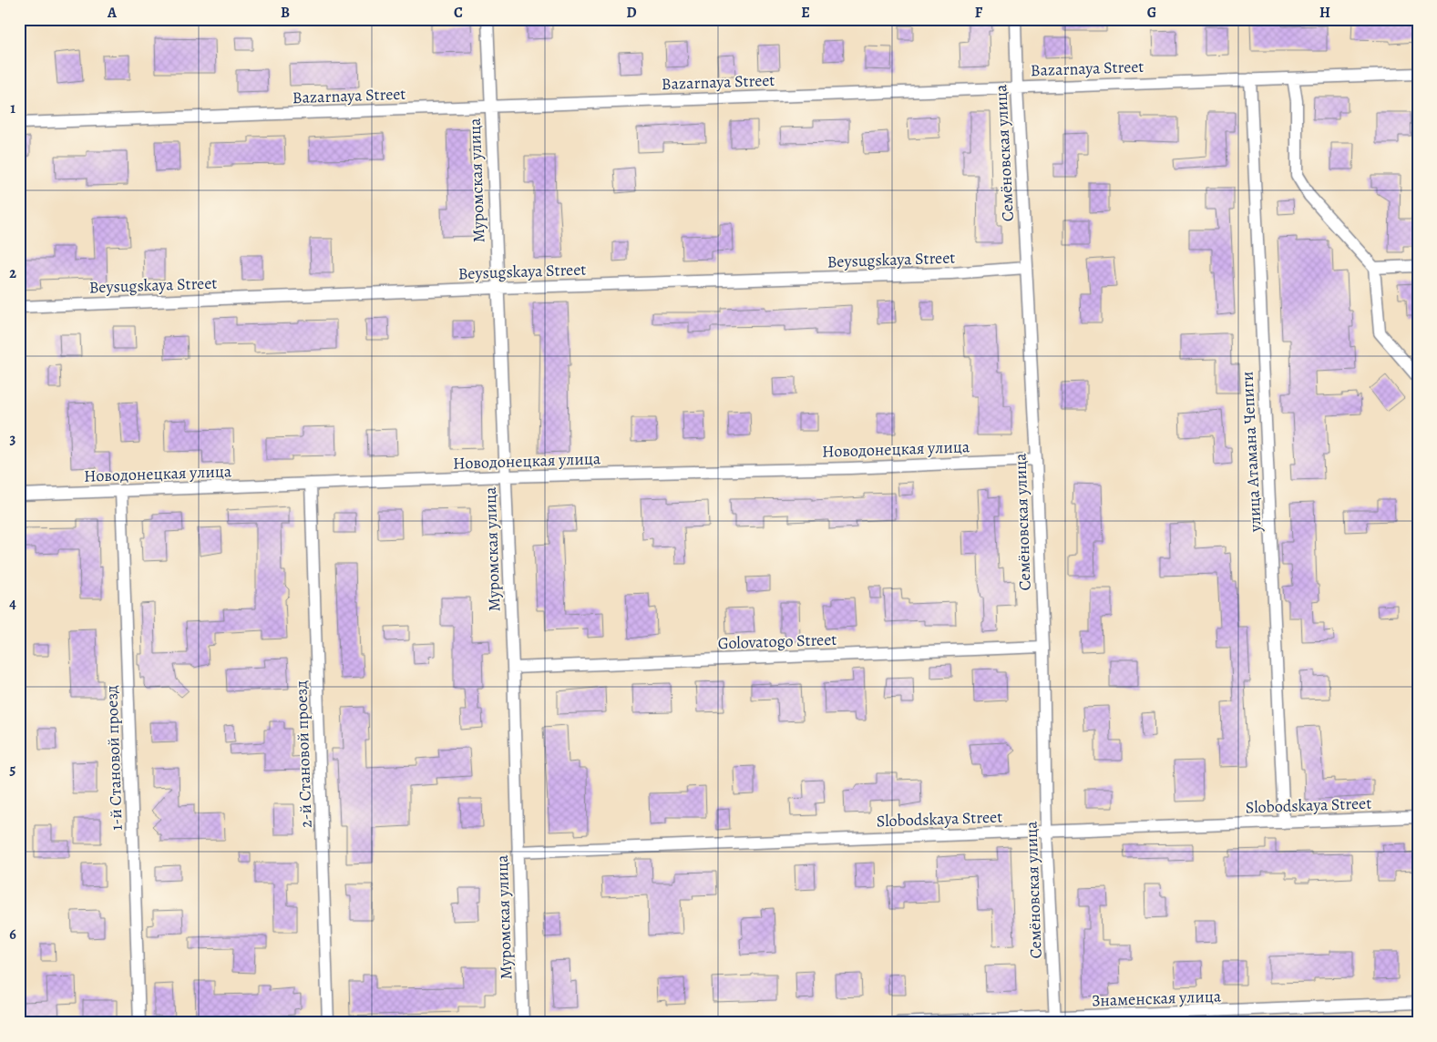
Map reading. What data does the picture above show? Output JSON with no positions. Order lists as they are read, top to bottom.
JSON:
{
  "streets": {
    "street": [
      "Bazarnaya Street",
      "Семёновская улица",
      "Муромская улица",
      "Beysugskaya Street",
      "Новодонецкая улица",
      "улица Атамана Чепиги",
      "Golovatogo Street",
      "2-й Становой проезд",
      "1-й Становой проезд",
      "Slobodskaya Street",
      "Знаменская улица"
    ]
  },
  "crossings": [
    ["Bazarnaya Street", "Семёновская улица"],
    ["Bazarnaya Street", "Муромская улица"],
    ["Bazarnaya Street", "улица Атамана Чепиги"],
    ["Семёновская улица", "Beysugskaya Street"],
    ["Семёновская улица", "Новодонецкая улица"],
    ["Семёновская улица", "Golovatogo Street"],
    ["Семёновская улица", "Slobodskaya Street"],
    ["Семёновская улица", "Знаменская улица"],
    ["Муромская улица", "Beysugskaya Street"],
    ["Муромская улица", "Новодонецкая улица"],
    ["Муромская улица", "Golovatogo Street"],
    ["Муромская улица", "Slobodskaya Street"],
    ["Новодонецкая улица", "2-й Становой проезд"],
    ["Новодонецкая улица", "1-й Становой проезд"],
    ["улица Атамана Чепиги", "Slobodskaya Street"]
  ],
  "grid": {
    "columns": [
      "A",
      "B",
      "C",
      "D",
      "E",
      "F",
      "G",
      "H"
    ],
    "rows": [
      "1",
      "2",
      "3",
      "4",
      "5",
      "6"
    ]
  }
}
